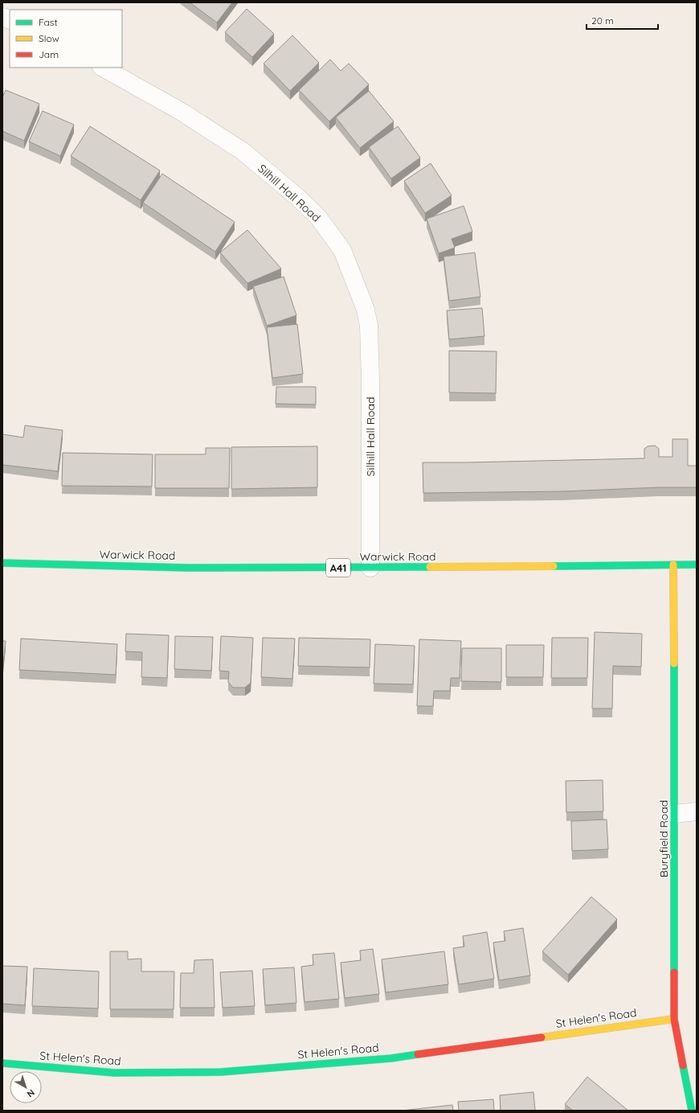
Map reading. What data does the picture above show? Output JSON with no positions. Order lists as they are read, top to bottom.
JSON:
{
  "streets": {
    "main road": [
      "Warwick Road",
      "A41",
      "Buryfield Road",
      "St Helen's Road"
    ],
    "street": ["Silhill Hall Road"]
  },
  "crossings": [
    ["Silhill Hall Road", "Warwick Road"],
    ["Warwick Road", "Buryfield Road"],
    ["Buryfield Road", "St Helen's Road"]
  ],
  "legend": ["Fast", "Slow", "Jam"],
  "scale_bar": "20 m",
  "north": "bottom right"
}
